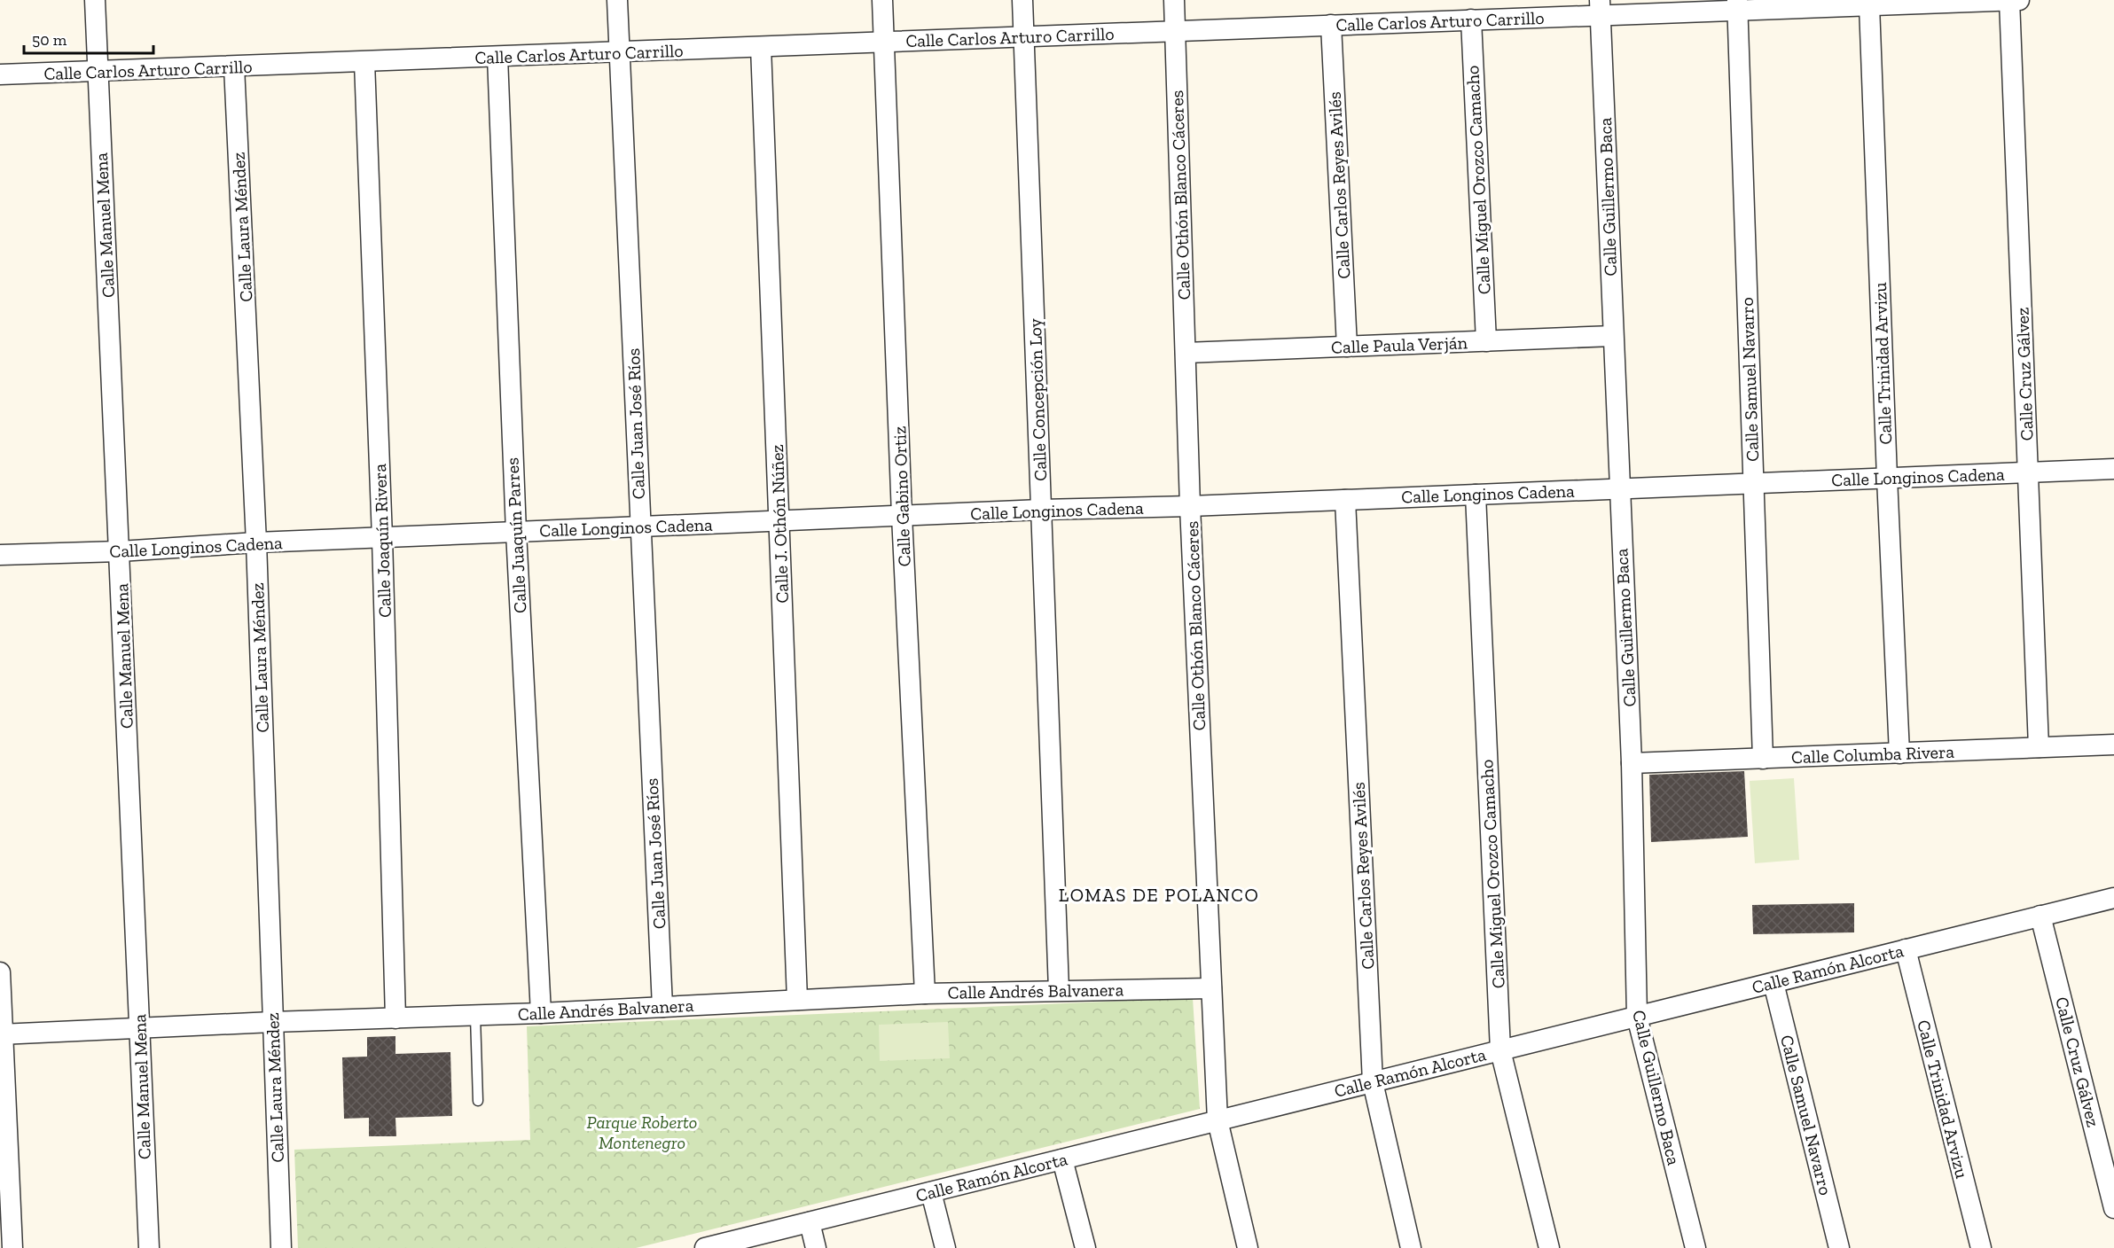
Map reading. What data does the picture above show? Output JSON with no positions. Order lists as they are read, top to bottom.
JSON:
{
  "streets": {
    "street": [
      "Calle Carlos Arturo Carrillo",
      "Calle Miguel Orozco Camacho",
      "Calle Carlos Reyes Avilés",
      "Calle Othón Blanco Cáceres",
      "Calle Guillermo Baca",
      "Calle Manuel Mena",
      "Calle Laura Méndez",
      "Calle Paula Verján",
      "Calle Trinidad Arvizu",
      "Calle Cruz Gálvez",
      "Calle Samuel Navarro",
      "Calle Concepción Loy",
      "Calle Juan José Ríos",
      "Calle Longinos Cadena",
      "Calle Gabino Ortiz",
      "Calle J. Othón Núñez",
      "Calle Juaquín Parres",
      "Calle Joaquín Rivera",
      "Calle Columba Rivera",
      "Calle Ramón Alcorta",
      "Calle Andrés Balvanera"
    ]
  },
  "crossings": [
    ["Calle Carlos Arturo Carrillo", "Calle Miguel Orozco Camacho"],
    ["Calle Carlos Arturo Carrillo", "Calle Carlos Reyes Avilés"],
    ["Calle Carlos Arturo Carrillo", "Calle Othón Blanco Cáceres"],
    ["Calle Carlos Arturo Carrillo", "Calle Guillermo Baca"],
    ["Calle Carlos Arturo Carrillo", "Calle Manuel Mena"],
    ["Calle Carlos Arturo Carrillo", "Calle Laura Méndez"],
    ["Calle Carlos Arturo Carrillo", "Calle Trinidad Arvizu"],
    ["Calle Carlos Arturo Carrillo", "Calle Cruz Gálvez"],
    ["Calle Carlos Arturo Carrillo", "Calle Samuel Navarro"],
    ["Calle Carlos Arturo Carrillo", "Calle Concepción Loy"],
    ["Calle Carlos Arturo Carrillo", "Calle Juan José Ríos"],
    ["Calle Carlos Arturo Carrillo", "Calle Gabino Ortiz"],
    ["Calle Carlos Arturo Carrillo", "Calle J. Othón Núñez"],
    ["Calle Carlos Arturo Carrillo", "Calle Juaquín Parres"],
    ["Calle Carlos Arturo Carrillo", "Calle Joaquín Rivera"],
    ["Calle Miguel Orozco Camacho", "Calle Paula Verján"],
    ["Calle Miguel Orozco Camacho", "Calle Longinos Cadena"],
    ["Calle Miguel Orozco Camacho", "Calle Ramón Alcorta"],
    ["Calle Carlos Reyes Avilés", "Calle Paula Verján"],
    ["Calle Carlos Reyes Avilés", "Calle Longinos Cadena"],
    ["Calle Carlos Reyes Avilés", "Calle Ramón Alcorta"],
    ["Calle Othón Blanco Cáceres", "Calle Paula Verján"],
    ["Calle Othón Blanco Cáceres", "Calle Longinos Cadena"],
    ["Calle Othón Blanco Cáceres", "Calle Ramón Alcorta"],
    ["Calle Othón Blanco Cáceres", "Calle Andrés Balvanera"],
    ["Calle Guillermo Baca", "Calle Paula Verján"],
    ["Calle Guillermo Baca", "Calle Longinos Cadena"],
    ["Calle Guillermo Baca", "Calle Columba Rivera"],
    ["Calle Guillermo Baca", "Calle Ramón Alcorta"],
    ["Calle Manuel Mena", "Calle Longinos Cadena"],
    ["Calle Manuel Mena", "Calle Andrés Balvanera"],
    ["Calle Laura Méndez", "Calle Longinos Cadena"],
    ["Calle Laura Méndez", "Calle Andrés Balvanera"],
    ["Calle Trinidad Arvizu", "Calle Longinos Cadena"],
    ["Calle Trinidad Arvizu", "Calle Columba Rivera"],
    ["Calle Trinidad Arvizu", "Calle Ramón Alcorta"],
    ["Calle Cruz Gálvez", "Calle Longinos Cadena"],
    ["Calle Cruz Gálvez", "Calle Columba Rivera"],
    ["Calle Cruz Gálvez", "Calle Ramón Alcorta"],
    ["Calle Samuel Navarro", "Calle Longinos Cadena"],
    ["Calle Samuel Navarro", "Calle Columba Rivera"],
    ["Calle Samuel Navarro", "Calle Ramón Alcorta"],
    ["Calle Concepción Loy", "Calle Longinos Cadena"],
    ["Calle Concepción Loy", "Calle Andrés Balvanera"],
    ["Calle Juan José Ríos", "Calle Longinos Cadena"],
    ["Calle Juan José Ríos", "Calle Andrés Balvanera"],
    ["Calle Longinos Cadena", "Calle Gabino Ortiz"],
    ["Calle Longinos Cadena", "Calle J. Othón Núñez"],
    ["Calle Longinos Cadena", "Calle Juaquín Parres"],
    ["Calle Longinos Cadena", "Calle Joaquín Rivera"],
    ["Calle Gabino Ortiz", "Calle Andrés Balvanera"],
    ["Calle J. Othón Núñez", "Calle Andrés Balvanera"],
    ["Calle Juaquín Parres", "Calle Andrés Balvanera"],
    ["Calle Joaquín Rivera", "Calle Andrés Balvanera"]
  ],
  "districts": ["LOMAS DE POLANCO"],
  "parks": ["Parque Roberto Montenegro"],
  "scale_bar": "50 m"
}
